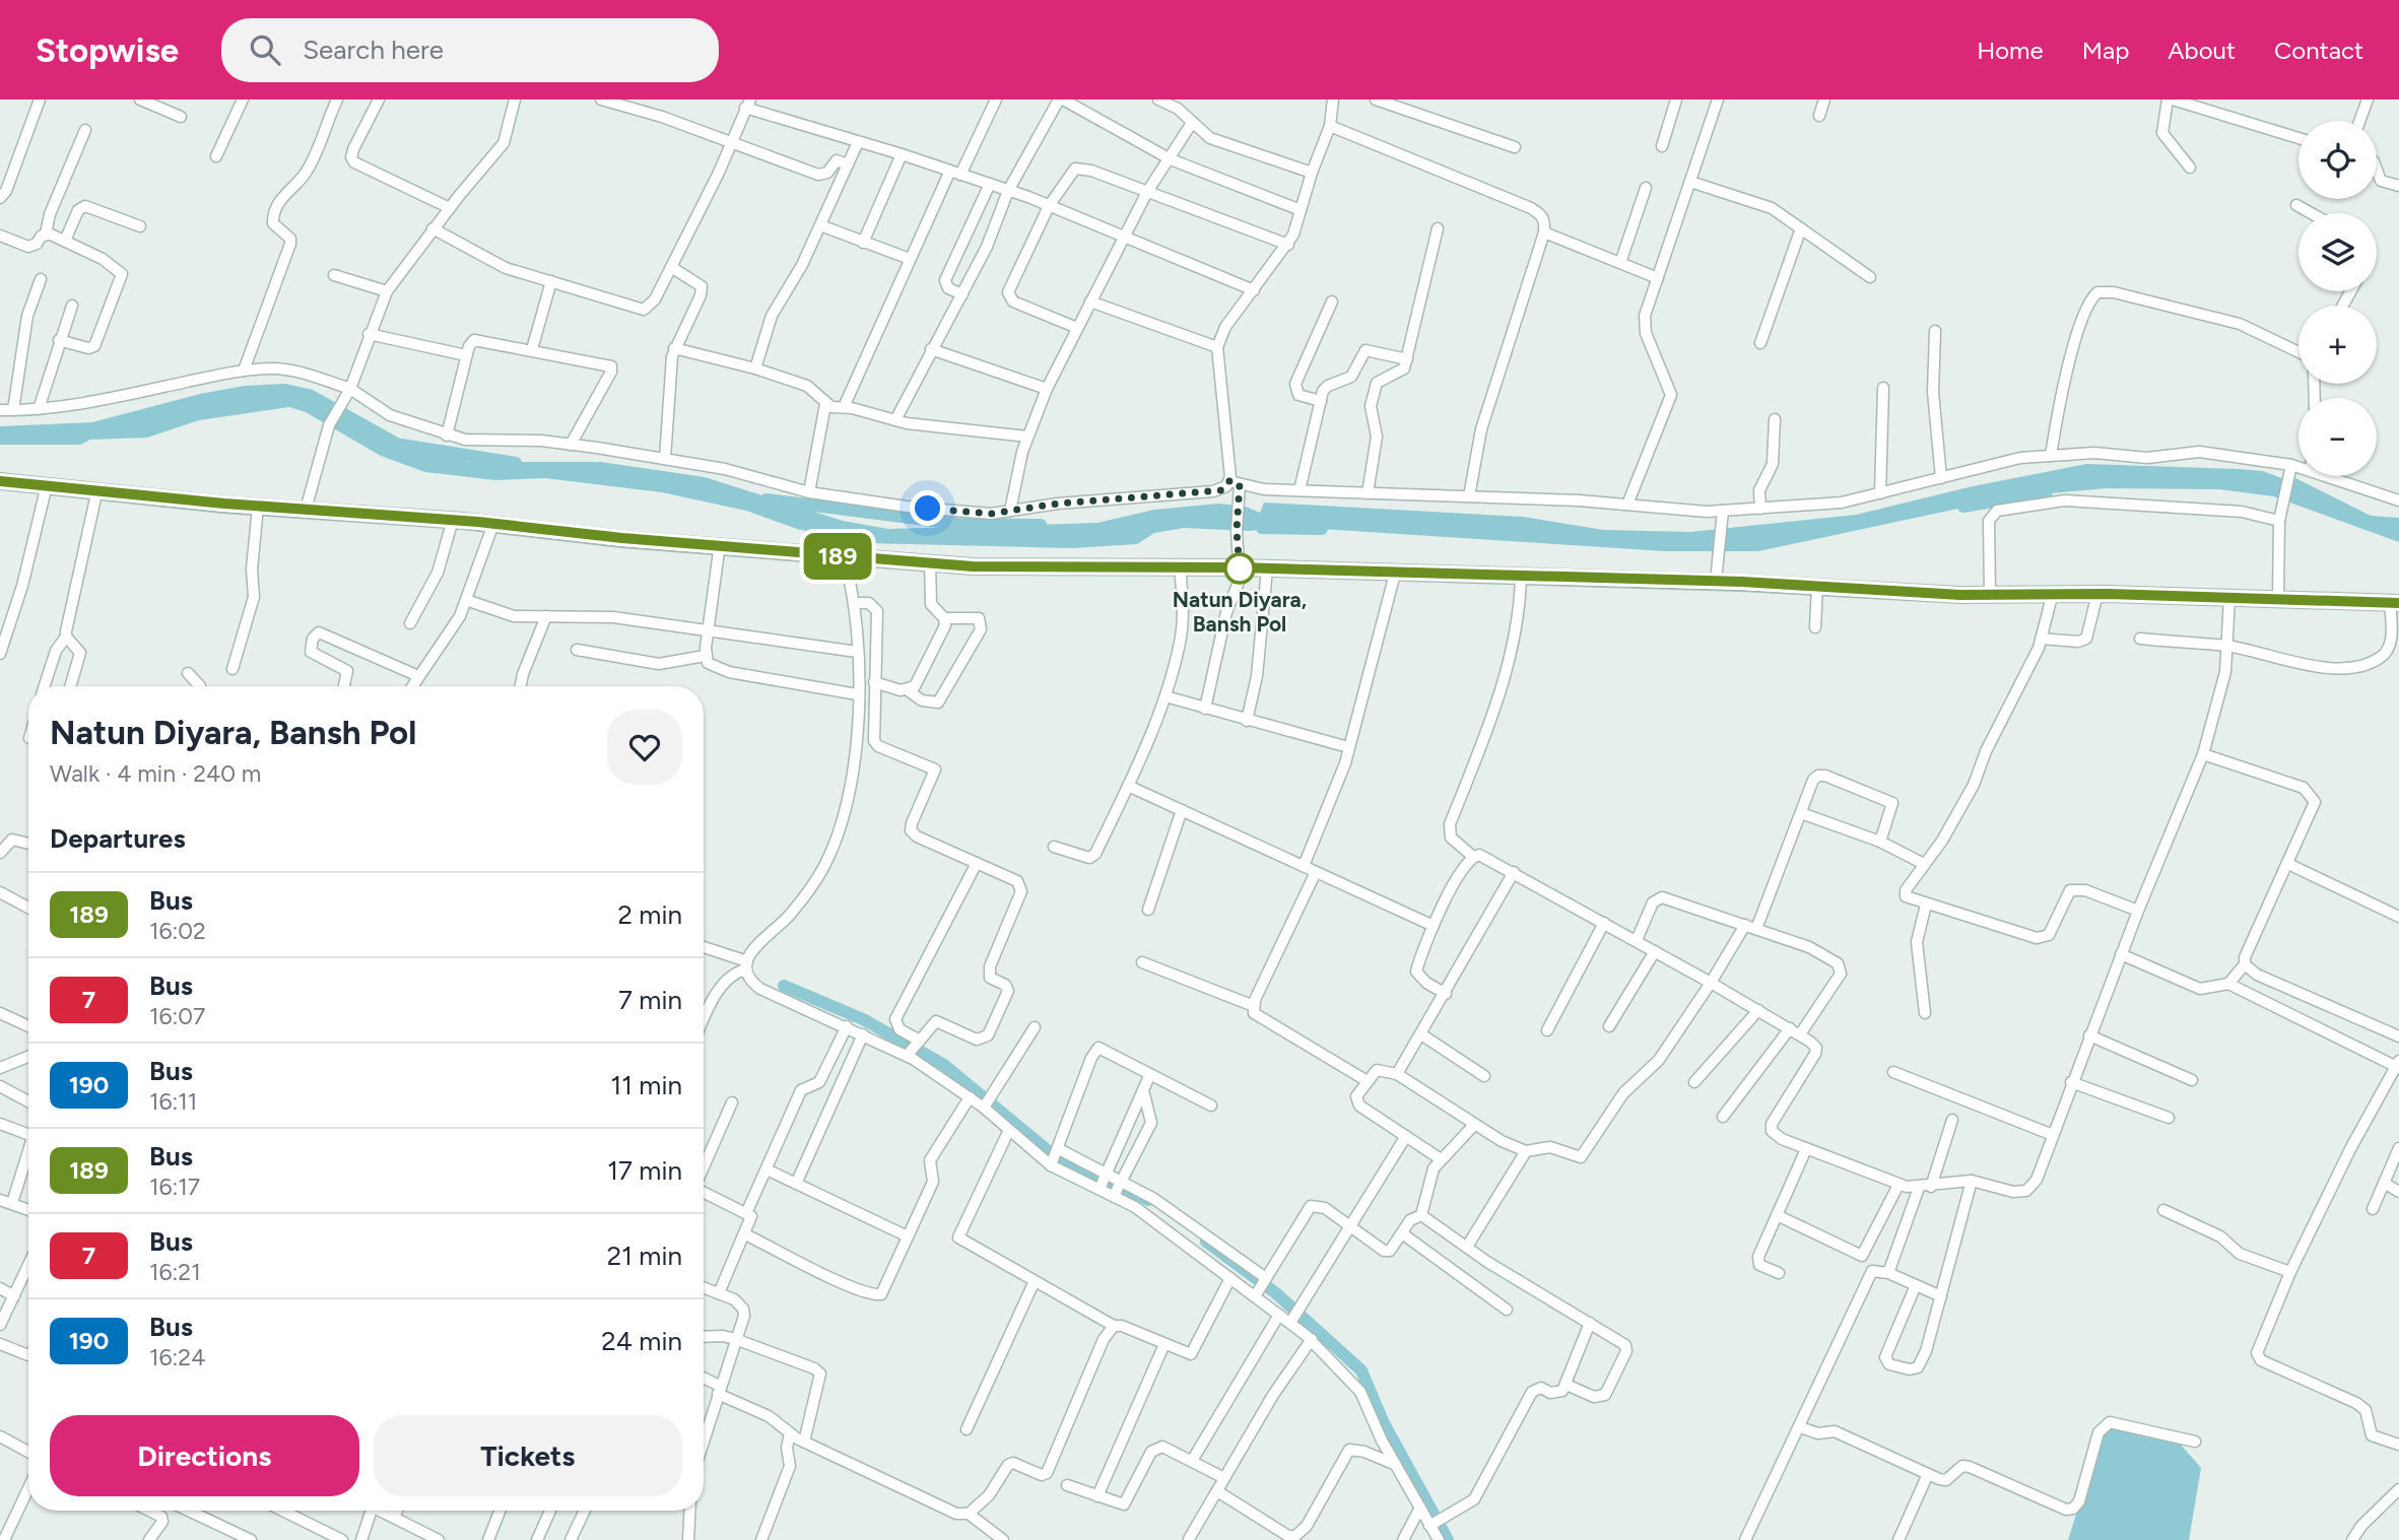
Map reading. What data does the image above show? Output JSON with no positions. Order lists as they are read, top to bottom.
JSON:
{
  "places": ["Natun Diyara, Bansh Pol"],
  "lines": ["bus line 189"],
  "page": {
    "header": "Stopwise",
    "search": "Search here",
    "nav": [
      "Home",
      "Map",
      "About",
      "Contact"
    ],
    "on_map": "189",
    "map_buttons": ["+", "−"],
    "heading": [
      ["Natun Diyara, Bansh Pol", "Walk · 4 min · 240 m"],
      "Departures"
    ],
    "list": [
      {
        "mark": "189",
        "name": "Bus",
        "note": "16:02",
        "value": "2 min"
      },
      {
        "mark": "7",
        "name": "Bus",
        "note": "16:07",
        "value": "7 min"
      },
      {
        "mark": "190",
        "name": "Bus",
        "note": "16:11",
        "value": "11 min"
      },
      {
        "mark": "189",
        "name": "Bus",
        "note": "16:17",
        "value": "17 min"
      },
      {
        "mark": "7",
        "name": "Bus",
        "note": "16:21",
        "value": "21 min"
      },
      {
        "mark": "190",
        "name": "Bus",
        "note": "16:24",
        "value": "24 min"
      }
    ],
    "buttons": ["Directions", "Tickets"]
  }
}
